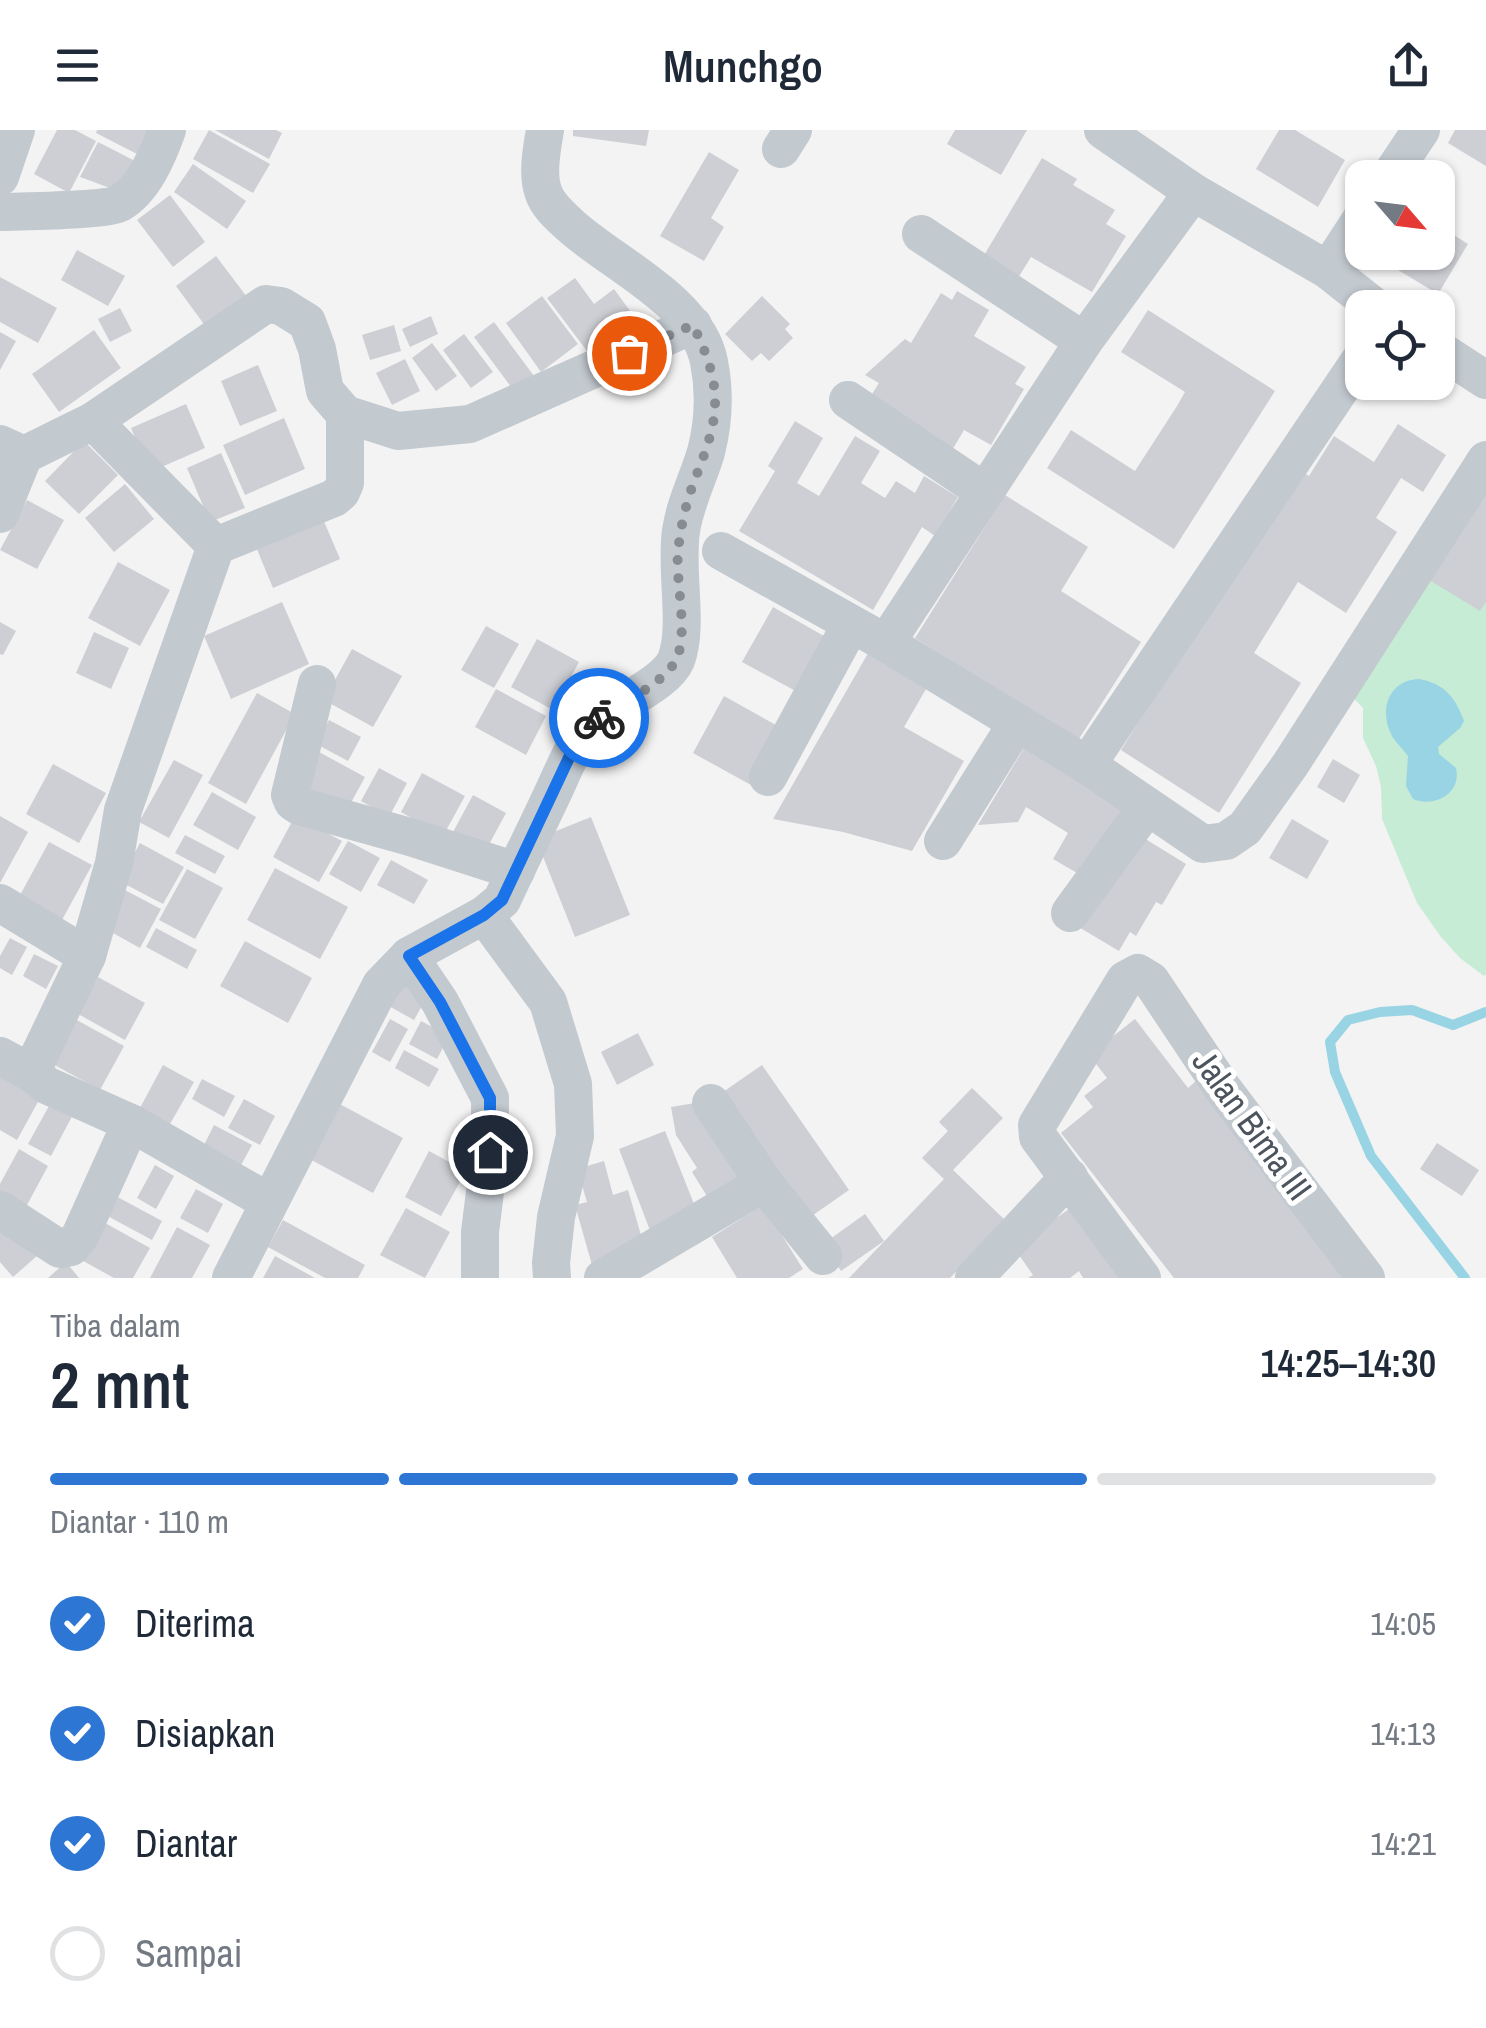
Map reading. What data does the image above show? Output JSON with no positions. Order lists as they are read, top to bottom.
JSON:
{
  "streets": {
    "street": ["Jalan Bima III"]
  },
  "north": "bottom right",
  "page": {
    "header": "Munchgo",
    "heading": ["2 mnt", "Tiba dalam", "14:25–14:30"],
    "bar": "Diantar · 110 m",
    "list": [
      ["Diterima", "14:05"],
      ["Disiapkan", "14:13"],
      ["Diantar", "14:21"],
      "Sampai"
    ]
  }
}
